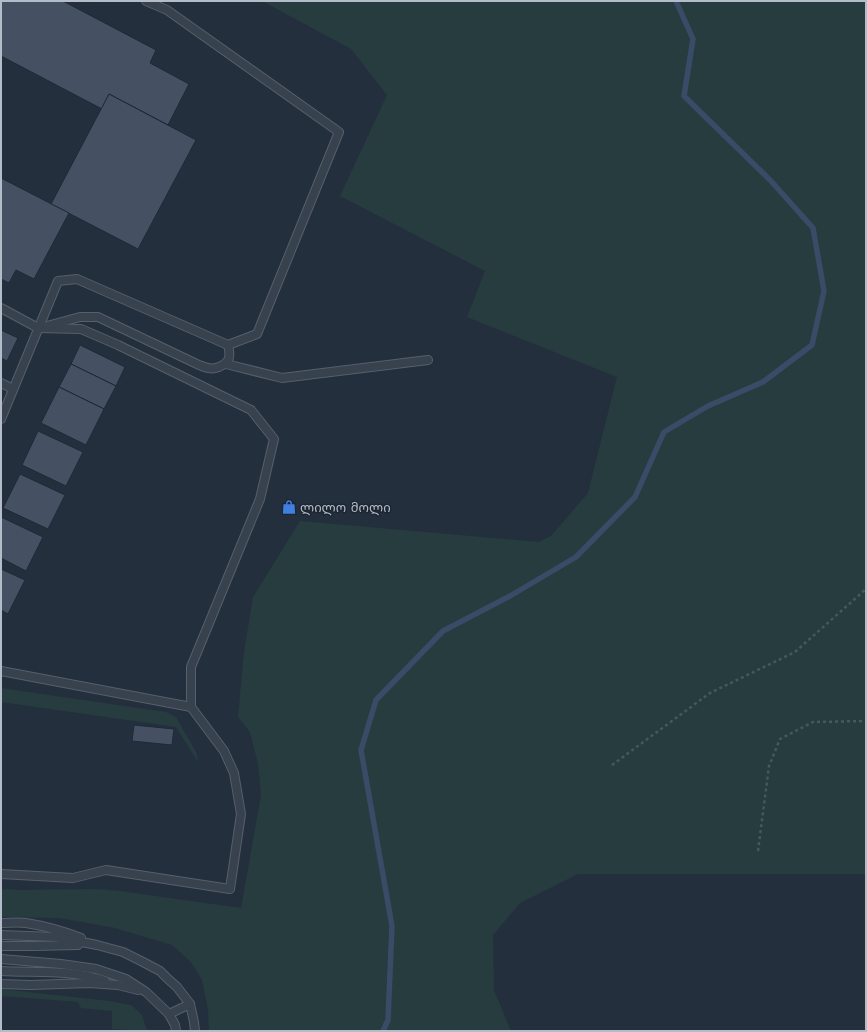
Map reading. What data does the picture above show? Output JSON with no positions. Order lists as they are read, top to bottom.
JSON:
{
  "places": {
    "shop": ["ლილო მოლი"]
  }
}
